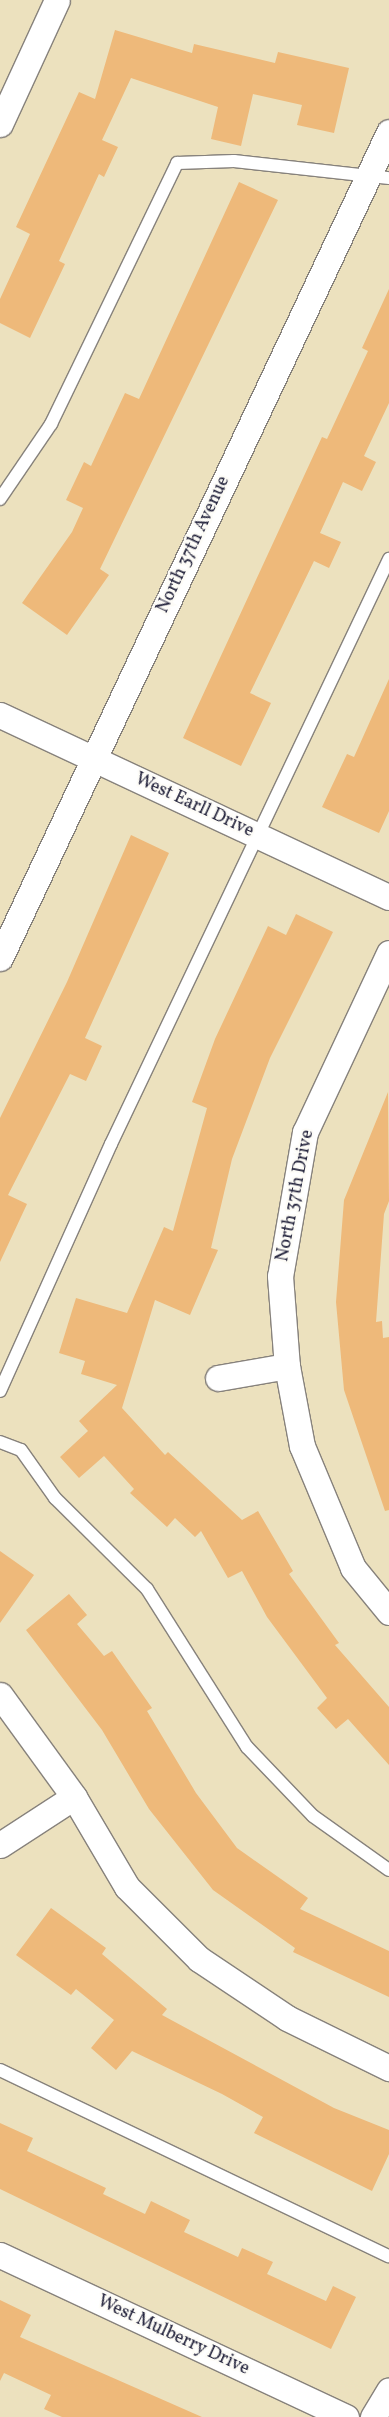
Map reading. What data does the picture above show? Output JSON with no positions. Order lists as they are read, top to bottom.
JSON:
{
  "streets": {
    "street": [
      "North 37th Avenue",
      "West Earll Drive",
      "North 37th Drive",
      "West Mulberry Drive"
    ]
  },
  "crossings": [
    ["North 37th Avenue", "West Earll Drive"]
  ]
}
